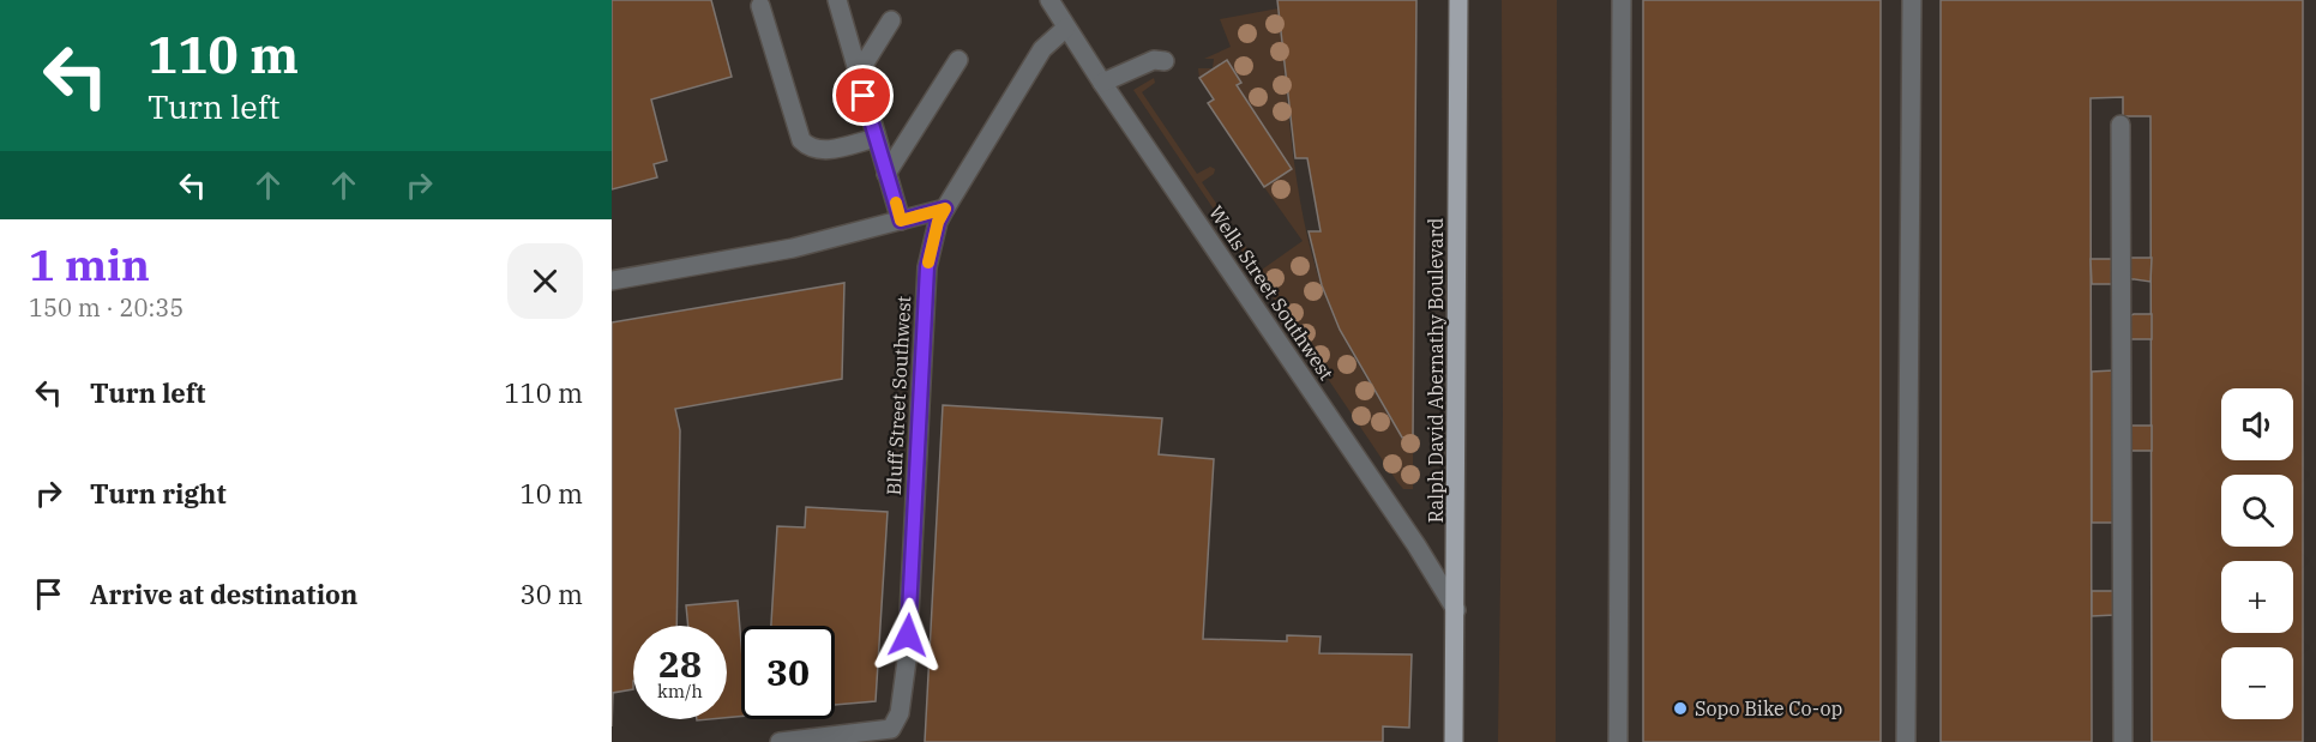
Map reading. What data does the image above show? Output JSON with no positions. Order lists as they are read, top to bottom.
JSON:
{
  "streets": {
    "main road": ["Ralph David Abernathy Boulevard"],
    "street": ["Wells Street Southwest", "Bluff Street Southwest"]
  },
  "crossings": [
    ["Wells Street Southwest", "Ralph David Abernathy Boulevard"],
    ["Wells Street Southwest", "Bluff Street Southwest"]
  ],
  "places": ["Sopo Bike Co-op"],
  "page": {
    "turn": ["110 m", "Turn left"],
    "heading": ["1 min", "150 m · 20:35"],
    "list": [
      {
        "name": "Turn left",
        "value": "110 m"
      },
      {
        "name": "Turn right",
        "value": "10 m"
      },
      {
        "name": "Arrive at destination",
        "value": "30 m"
      }
    ],
    "map_buttons": ["+", "−"],
    "speed": "28 km/h",
    "limit": "30"
  }
}
